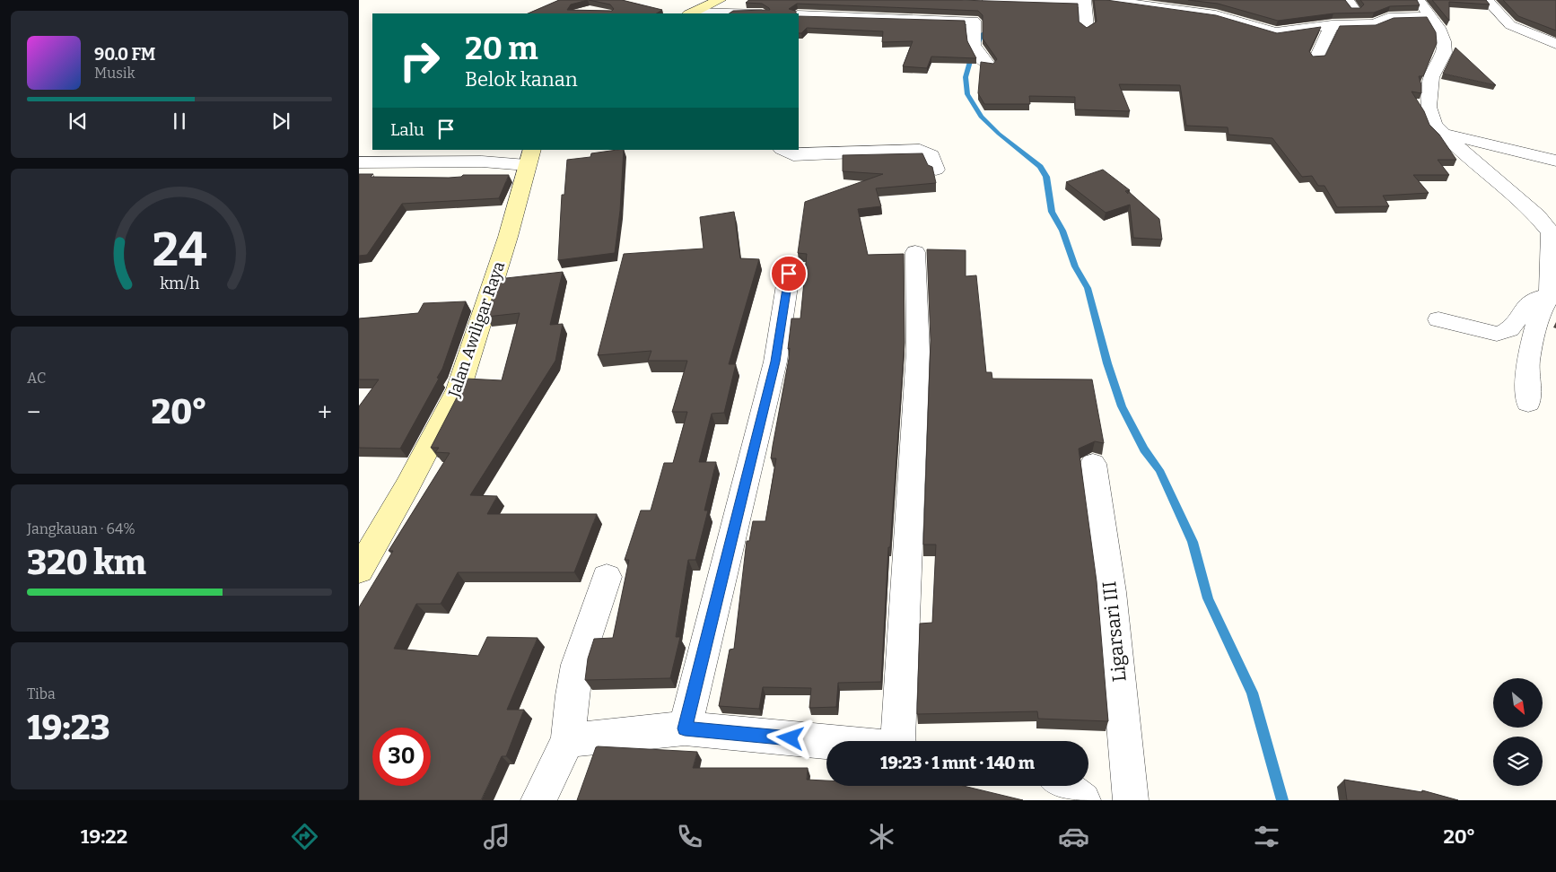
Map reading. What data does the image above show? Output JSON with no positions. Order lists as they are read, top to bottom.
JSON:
{
  "streets": {
    "street": ["Jalan Awiligar Raya", "Ligarsari III"]
  },
  "north": "bottom right",
  "page": {
    "turn": ["20 m", "Belok kanan"],
    "song": ["90.0 FM", "Musik"],
    "then": "Lalu",
    "tile": [
      "AC",
      ["Jangkauan · 64%", "320 km"],
      ["Tiba", "19:23"]
    ],
    "heat": ["−", "20°", "+"],
    "limit": "30",
    "trip": "19:23 · 1 mnt · 140 m",
    "tabs": ["19:22", "20°"],
    "gauge": ["24", "km/h"]
  }
}
